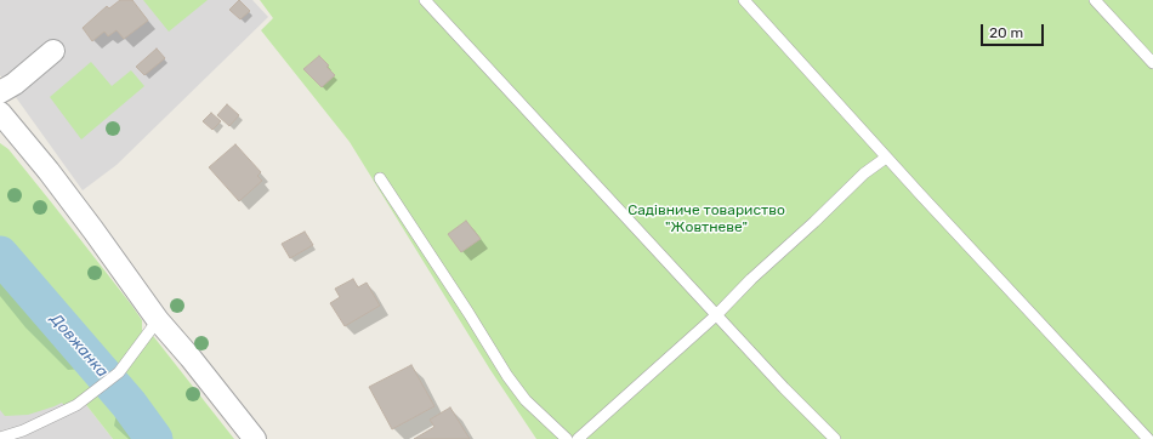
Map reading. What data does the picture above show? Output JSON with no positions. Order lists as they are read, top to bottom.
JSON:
{
  "water": ["Довжанка"],
  "parks": ["Садівниче товариство \"Жовтневе\""],
  "scale_bar": "20 m"
}
